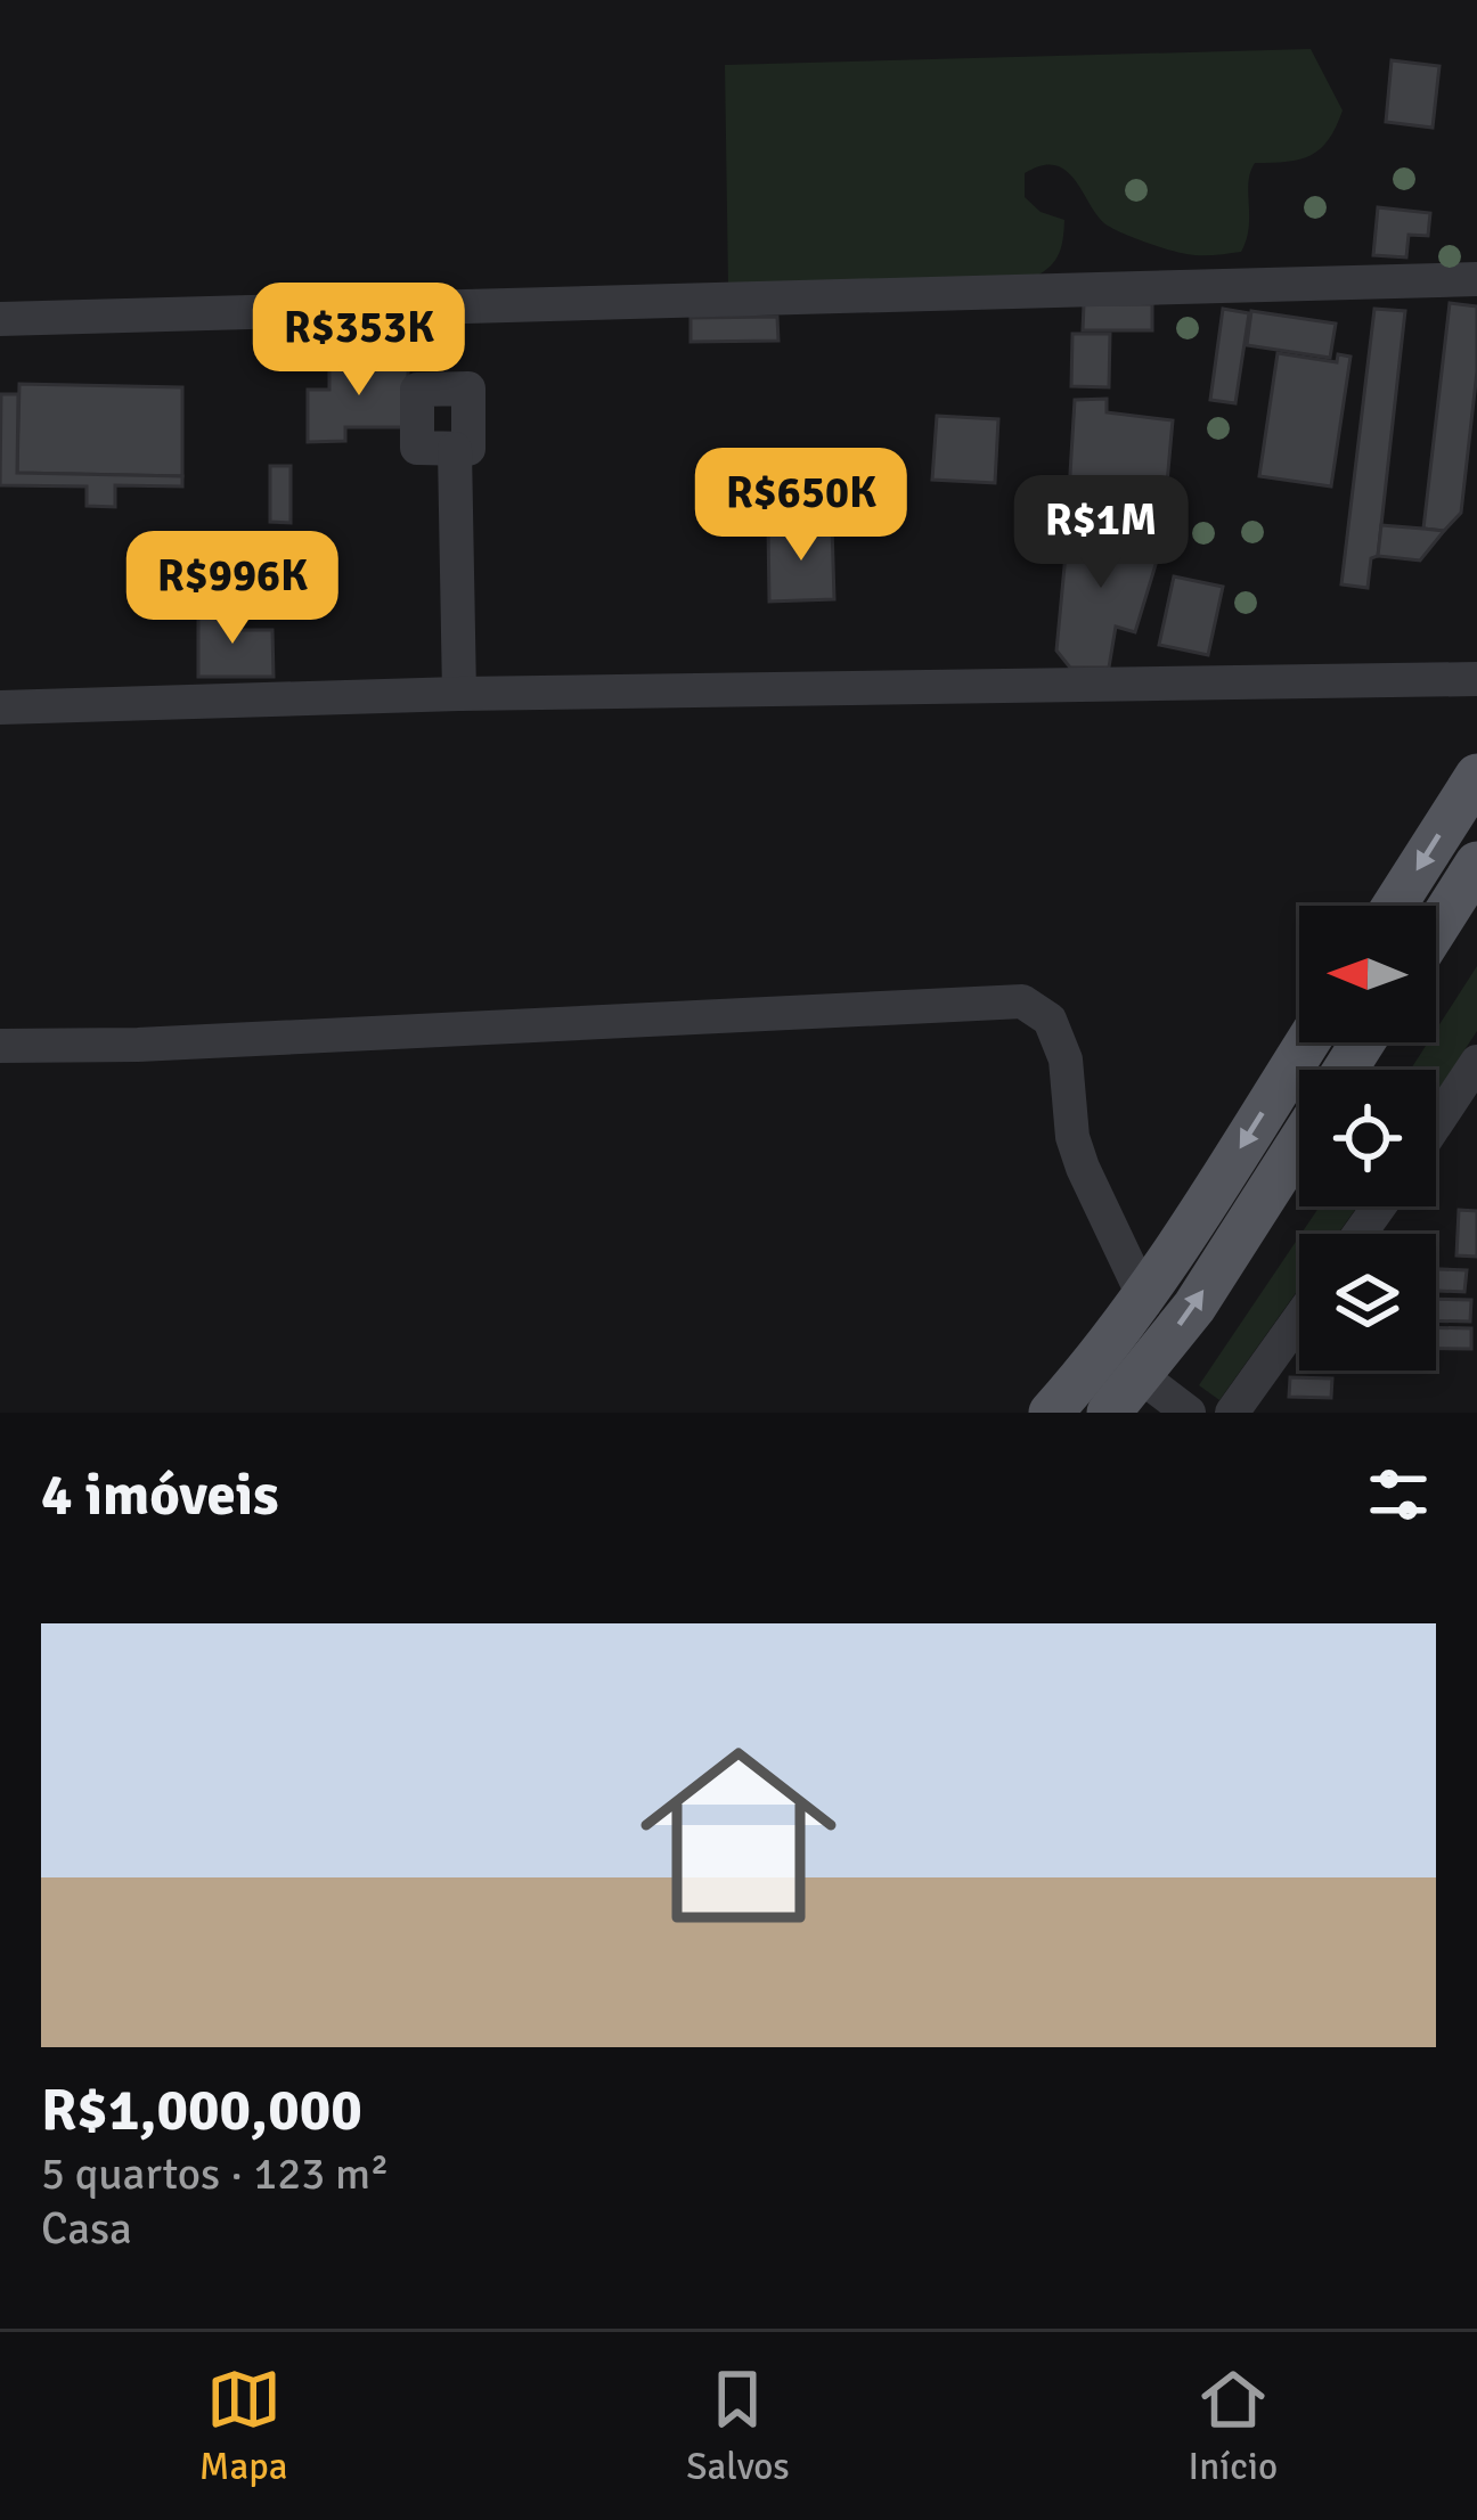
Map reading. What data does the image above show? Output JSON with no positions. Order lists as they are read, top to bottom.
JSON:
{
  "north": "left",
  "page": {
    "price": [
      "R$353K",
      "R$650K",
      "R$1M",
      "R$996K"
    ],
    "heading": "4 imóveis",
    "list": [
      {
        "name": "R$1,000,000",
        "note": "5 quartos · 123 m² · Casa"
      }
    ],
    "tabs": ["Mapa", "Salvos", "Início"]
  }
}
